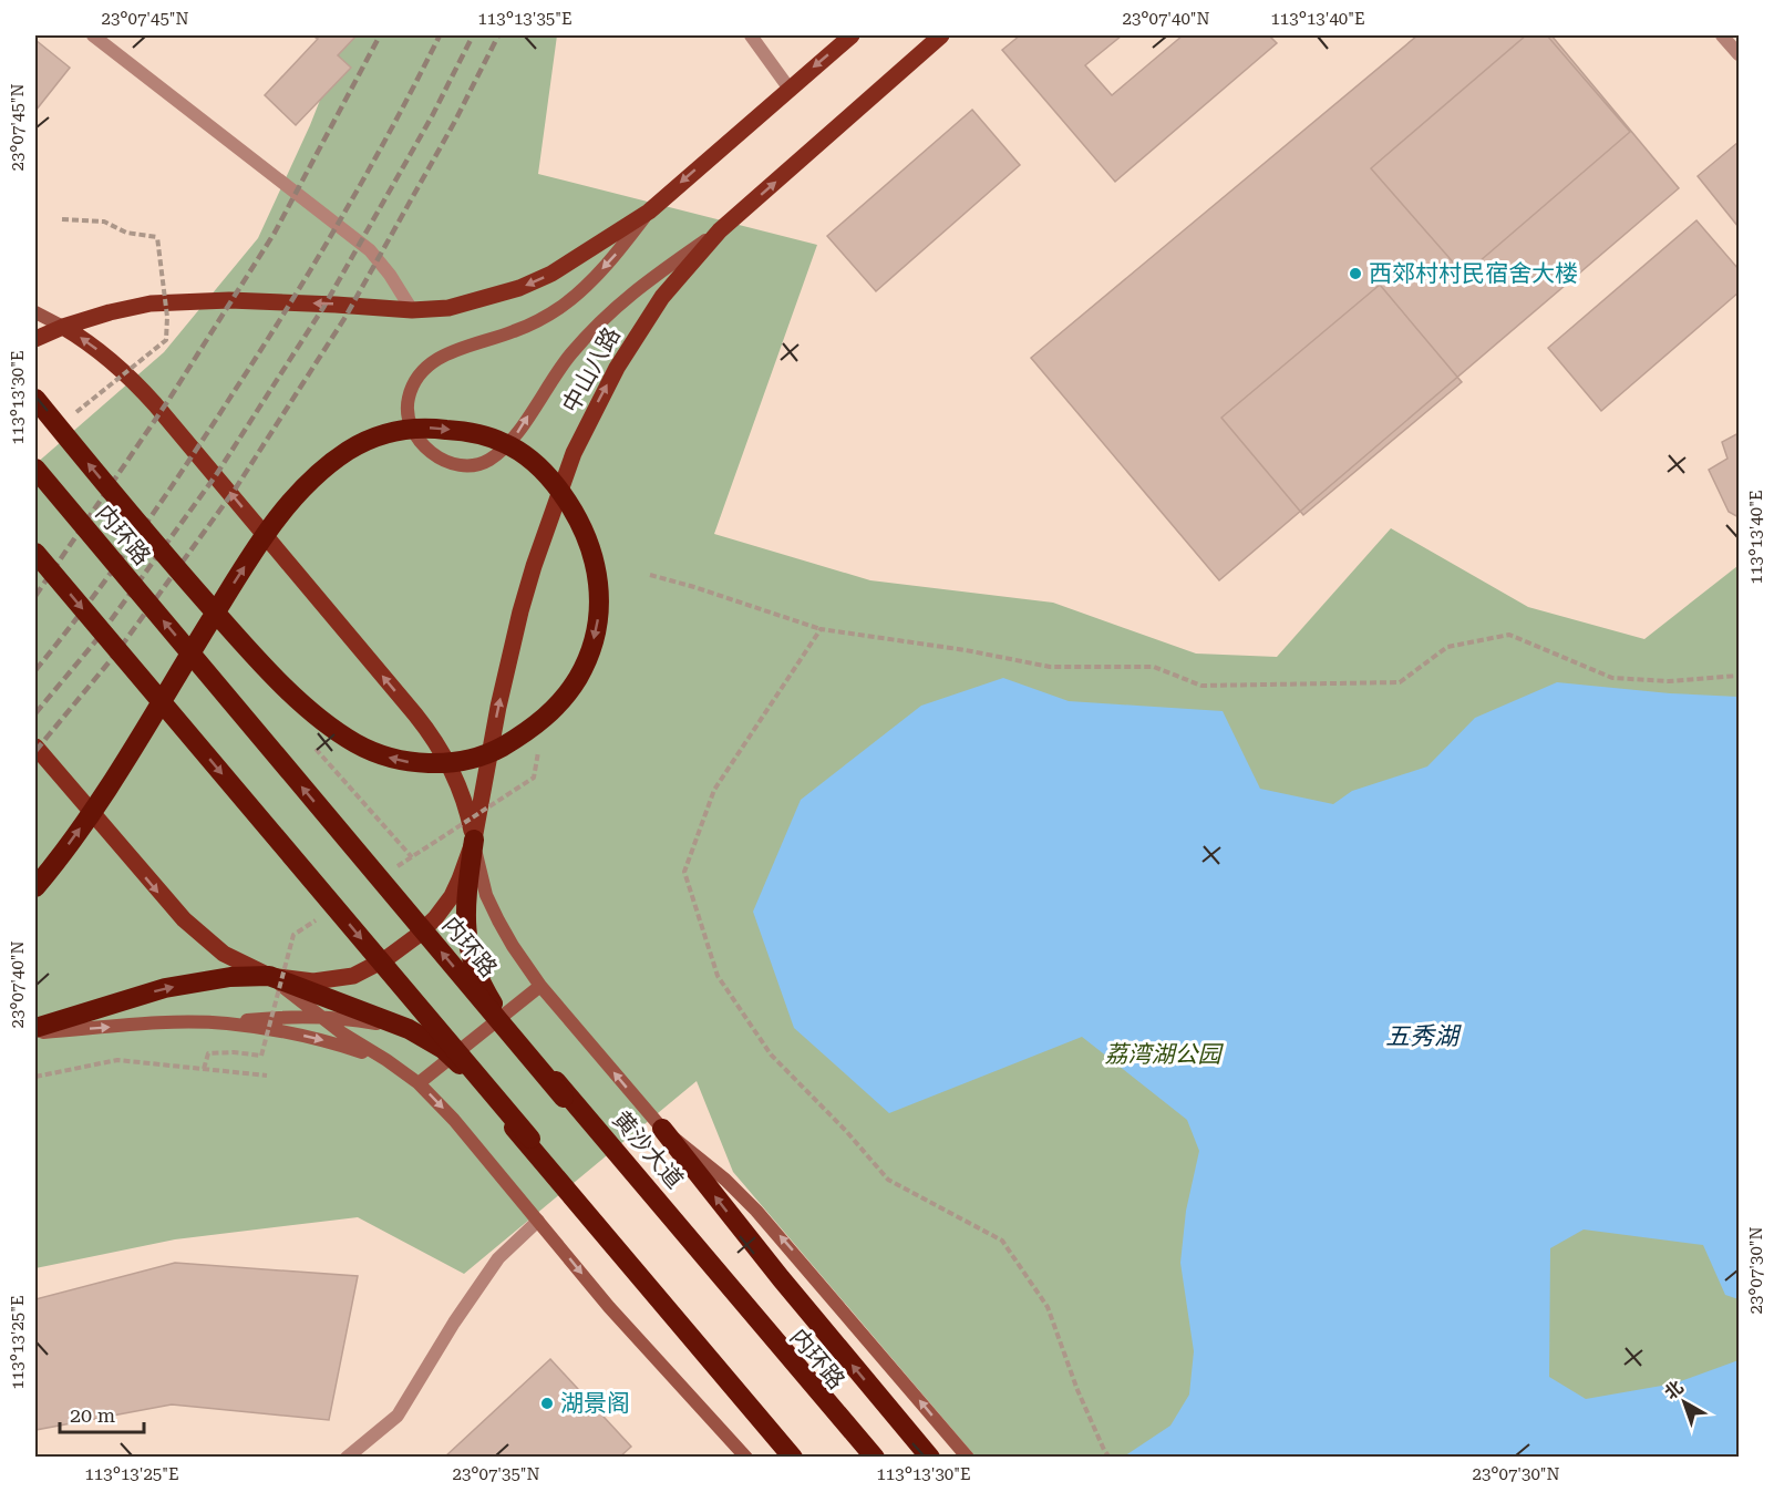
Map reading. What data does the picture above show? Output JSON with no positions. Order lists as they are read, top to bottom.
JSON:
{
  "streets": {
    "highway": ["内环路", "黄沙大道"],
    "main road": ["中山八路"]
  },
  "crossings": [
    ["中山八路", "黄沙大道"]
  ],
  "water": ["五秀湖"],
  "parks": ["荔湾湖公园"],
  "places": ["西郊村村民宿舍大楼", "湖景阁"],
  "scale_bar": "20 m",
  "north": "top left",
  "coordinates": [
    "23°07'45\"N",
    "113°13'35\"E",
    "23°07'40\"N",
    "113°13'40\"E",
    "113°13'30\"E",
    "23°07'30\"N",
    "113°13'25\"E",
    "23°07'35\"N"
  ]
}
